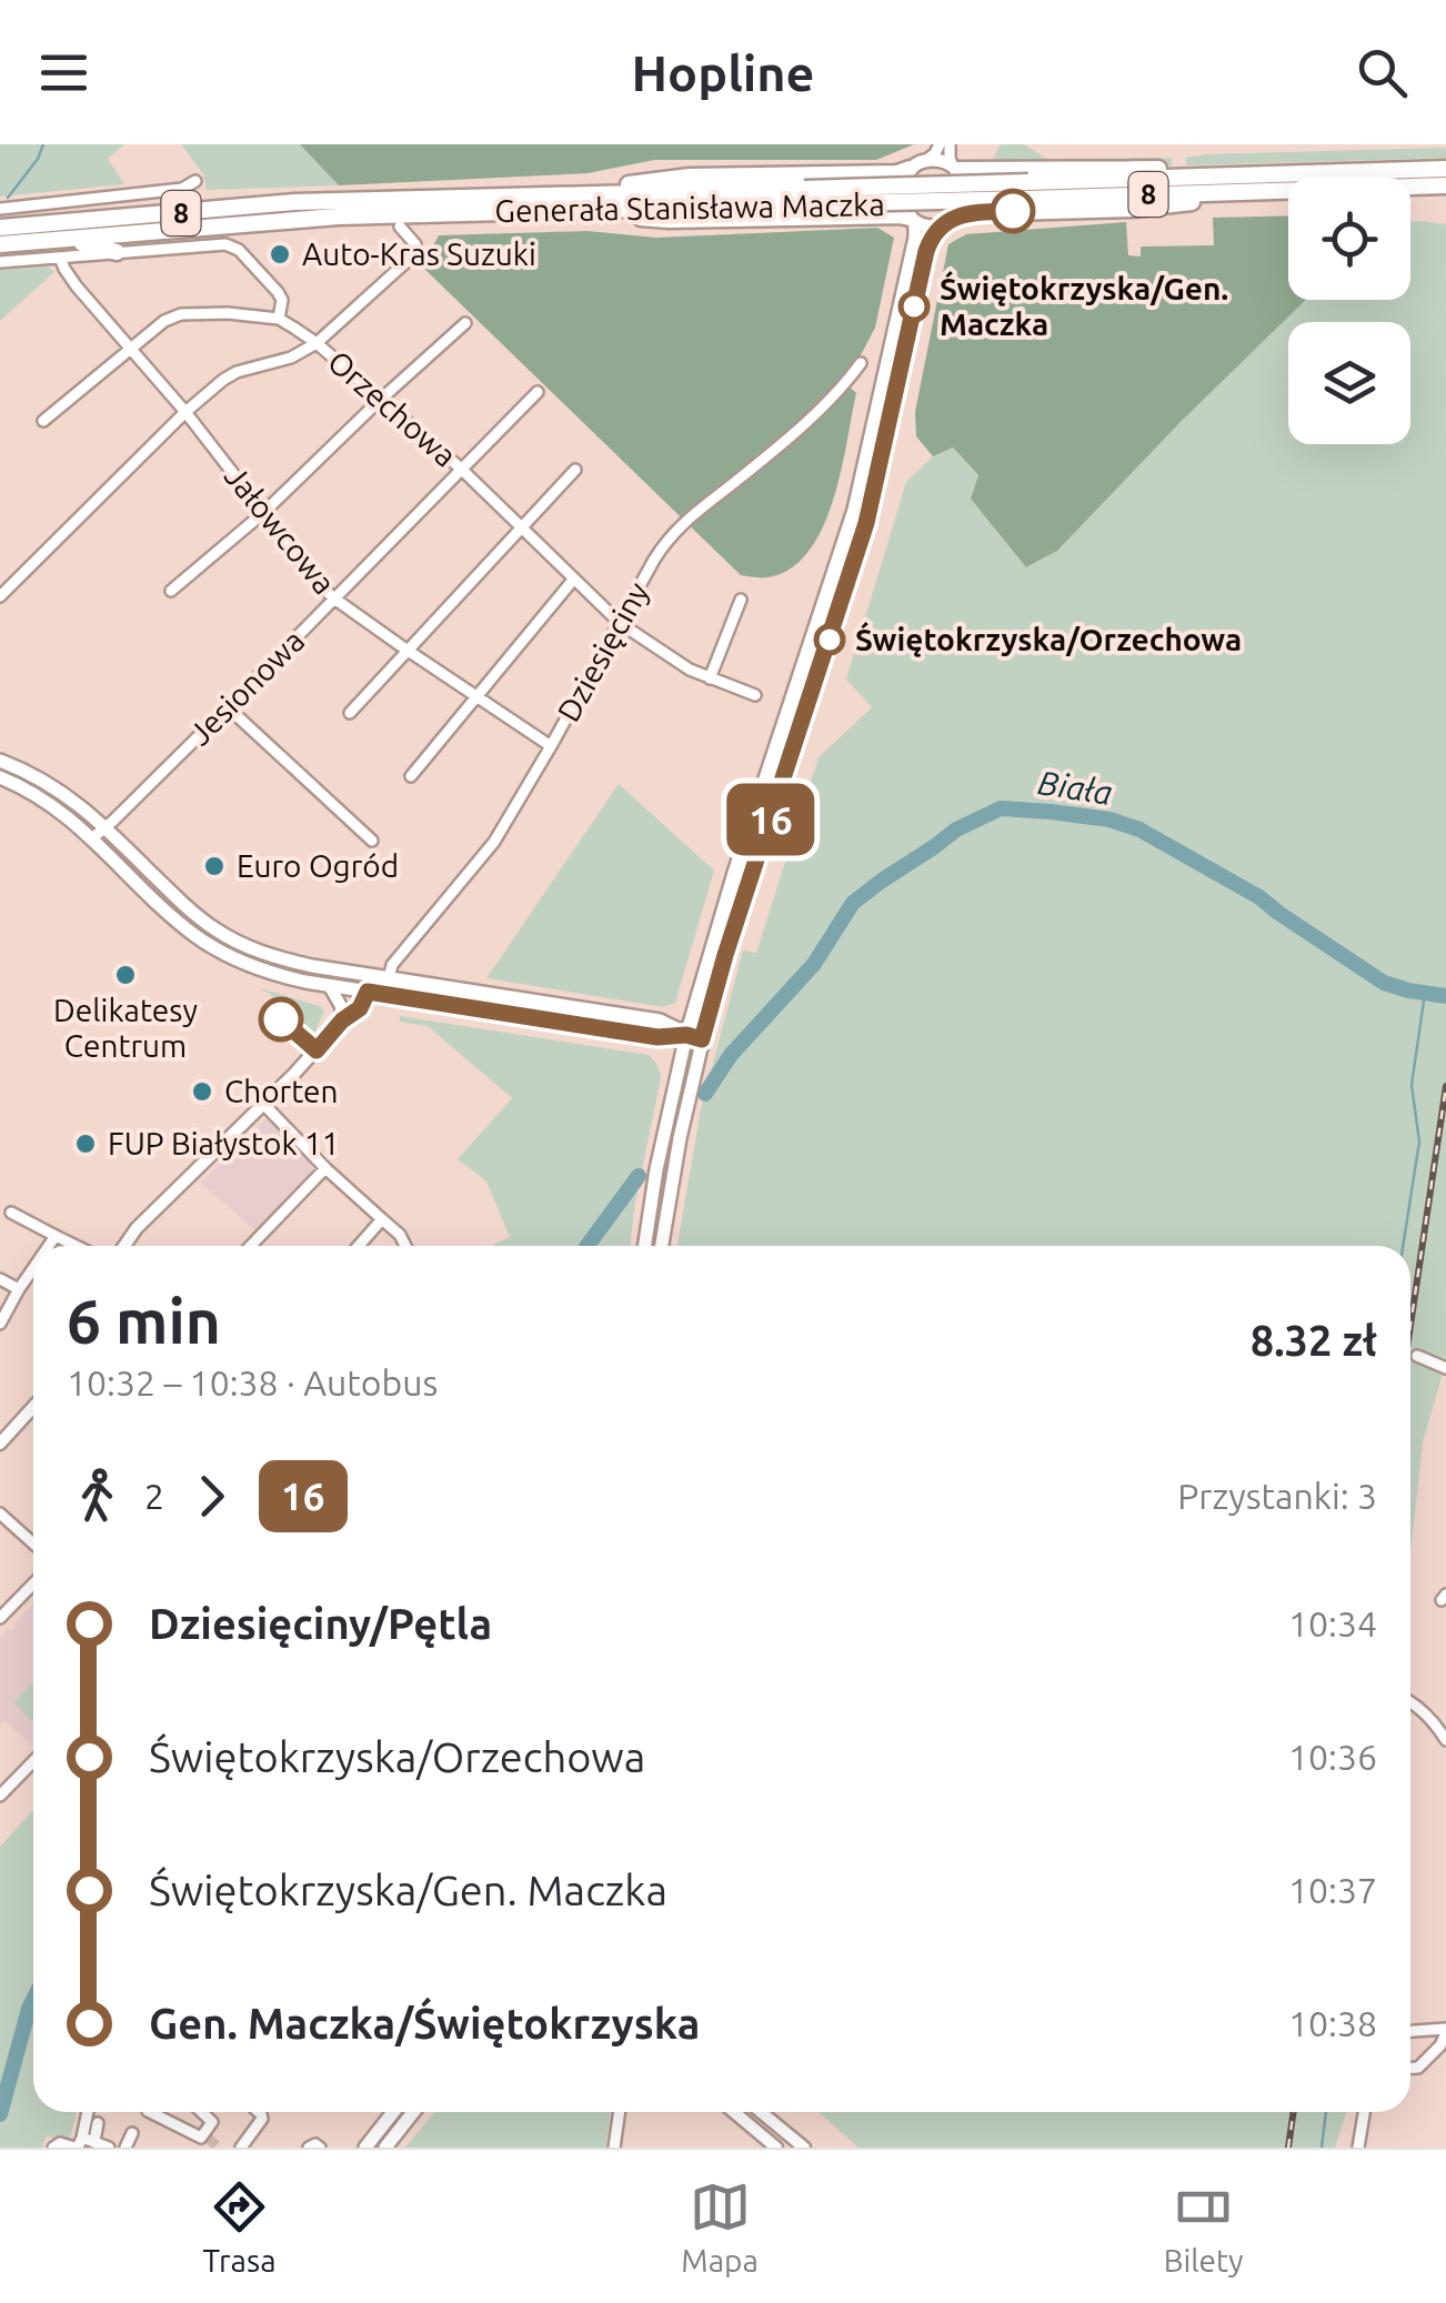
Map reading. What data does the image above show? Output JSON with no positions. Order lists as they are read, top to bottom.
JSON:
{
  "streets": {
    "highway": ["8", "Generała Stanisława Maczka"],
    "street": [
      "Orzechowa",
      "Jałowcowa",
      "Dziesięciny",
      "Jesionowa"
    ]
  },
  "crossings": [
    ["Orzechowa", "Jałowcowa"],
    ["Orzechowa", "Dziesięciny"],
    ["Orzechowa", "Jesionowa"],
    ["Jałowcowa", "Dziesięciny"],
    ["Jałowcowa", "Jesionowa"]
  ],
  "water": ["Biała"],
  "places": [
    "Auto-Kras Suzuki",
    "Świętokrzyska/Gen. Maczka",
    "Świętokrzyska/Orzechowa",
    "Euro Ogród",
    "Delikatesy Centrum",
    "Chorten",
    "FUP Białystok 11"
  ],
  "lines": ["bus line 16"],
  "page": {
    "header": "Hopline",
    "on_map": "16",
    "heading": ["6 min", "10:32 – 10:38 · Autobus", "8.32 zł"],
    "legs": ["2", "16", "Przystanki: 3"],
    "list": [
      {
        "name": "Dziesięciny/Pętla",
        "value": "10:34"
      },
      {
        "name": "Świętokrzyska/Orzechowa",
        "value": "10:36"
      },
      {
        "name": "Świętokrzyska/Gen. Maczka",
        "value": "10:37"
      },
      {
        "name": "Gen. Maczka/Świętokrzyska",
        "value": "10:38"
      }
    ],
    "tabs": ["Trasa", "Mapa", "Bilety"]
  }
}
